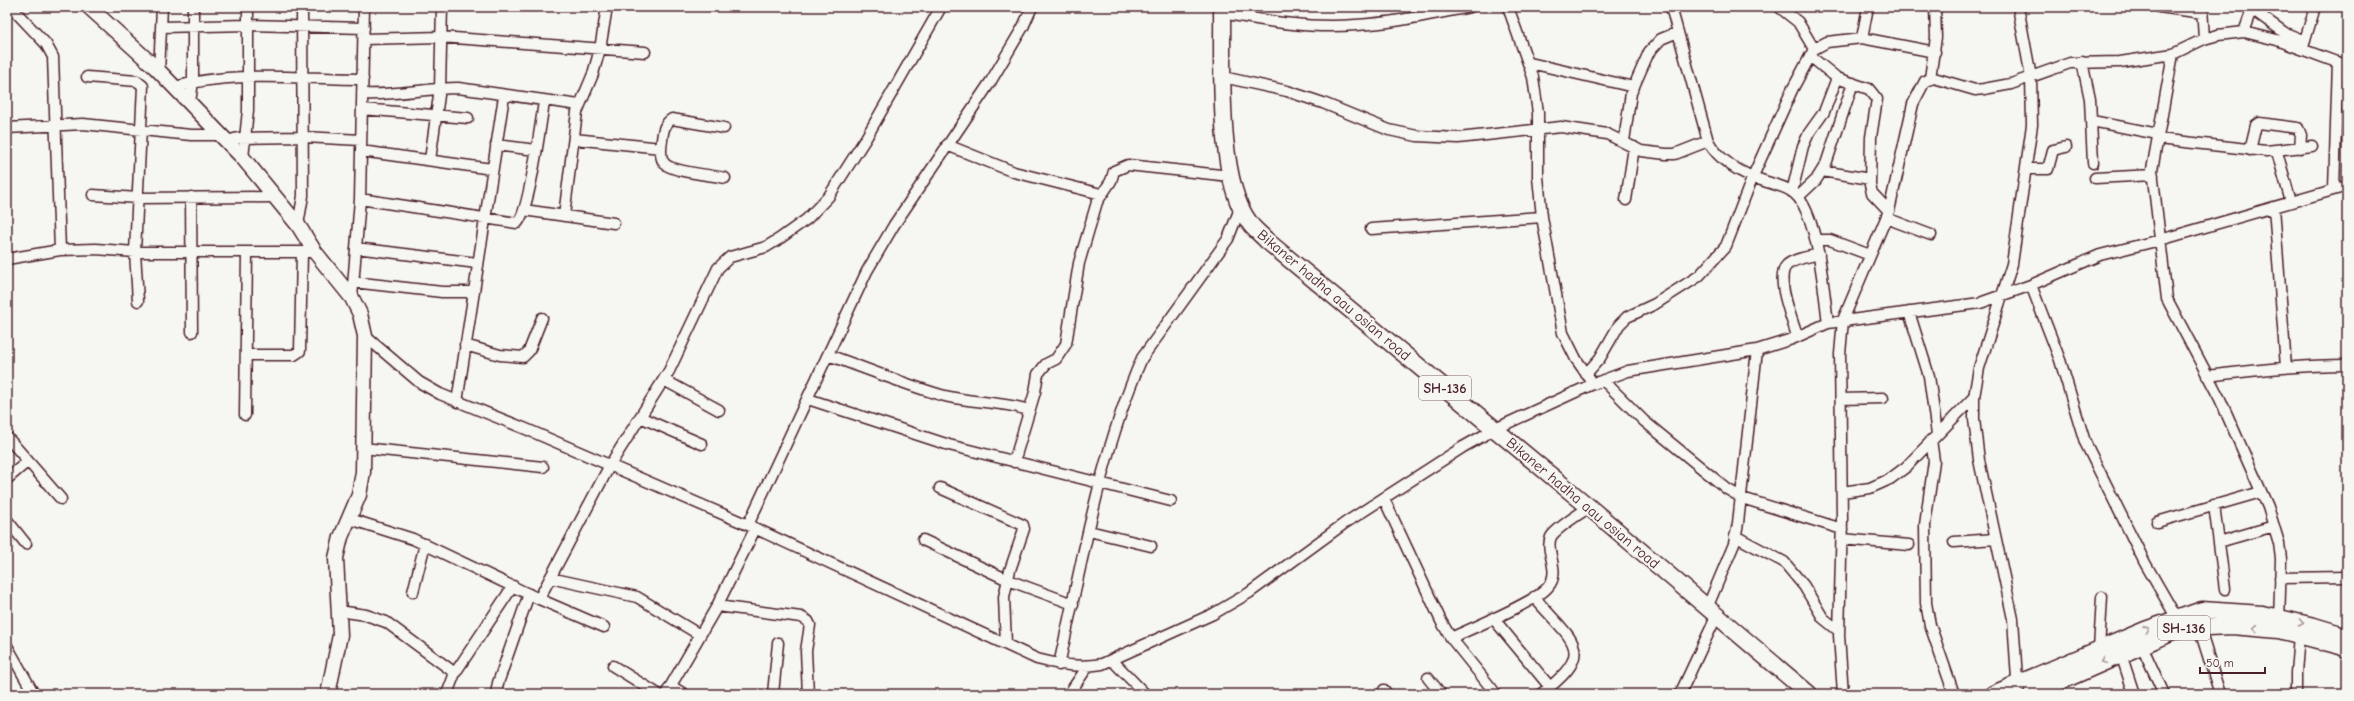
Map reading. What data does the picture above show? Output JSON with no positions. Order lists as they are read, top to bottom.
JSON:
{
  "streets": {
    "main road": ["Bikaner hadha aau osian road", "SH-136"]
  },
  "scale_bar": "50 m"
}
